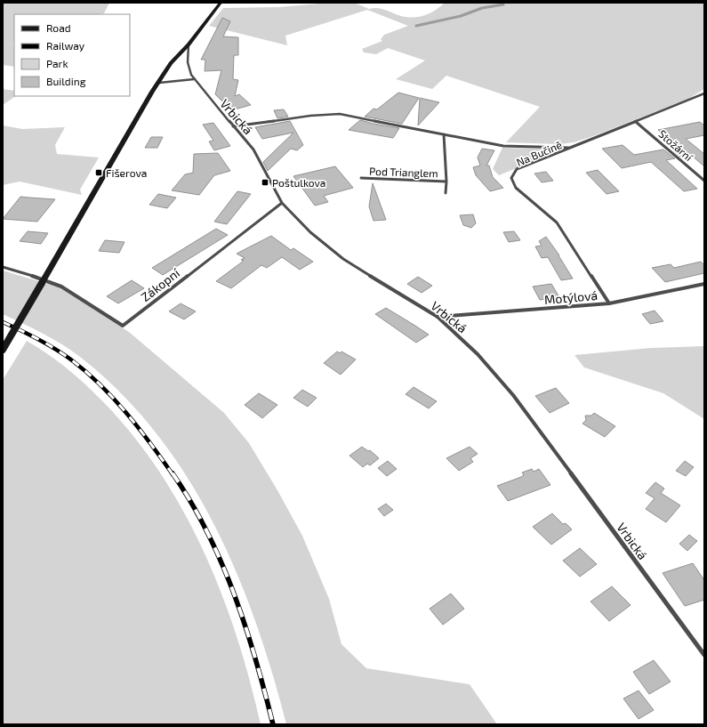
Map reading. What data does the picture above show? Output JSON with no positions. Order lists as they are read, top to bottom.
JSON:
{
  "streets": {
    "street": [
      "Vrbická",
      "Stožární",
      "Na Bučině",
      "Pod Trianglem",
      "Zákopní",
      "Motýlová"
    ]
  },
  "crossings": [
    ["Vrbická", "Zákopní"],
    ["Vrbická", "Motýlová"],
    ["Stožární", "Na Bučině"],
    ["Na Bučině", "Motýlová"]
  ],
  "places": {
    "transit": ["Fišerova", "Poštulkova"]
  },
  "legend": [
    "Road",
    "Railway",
    "Park",
    "Building"
  ]
}
